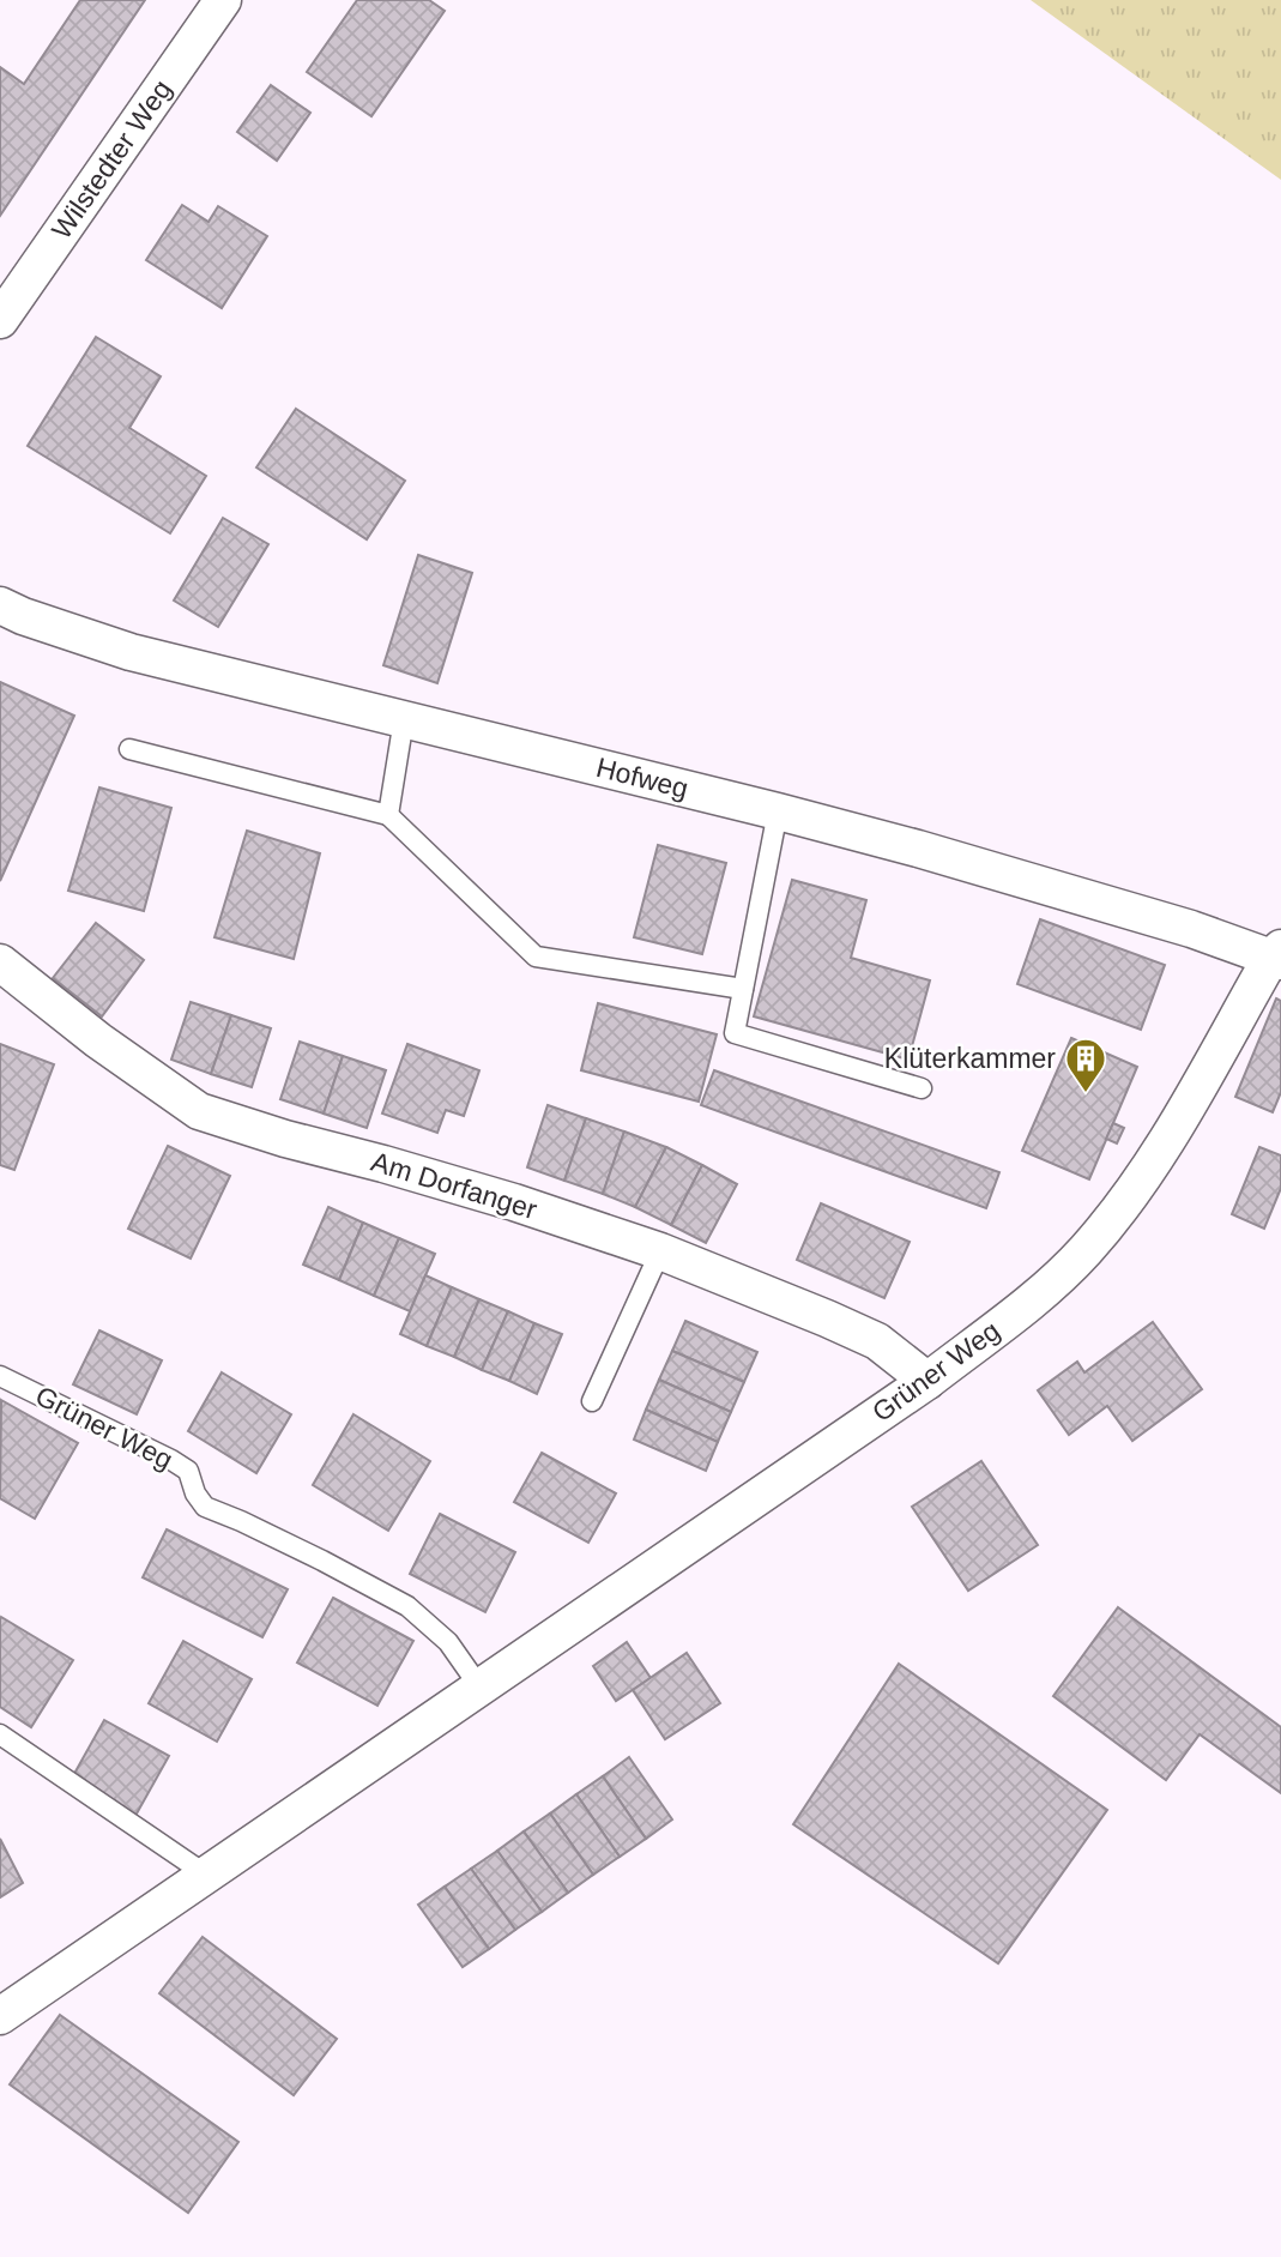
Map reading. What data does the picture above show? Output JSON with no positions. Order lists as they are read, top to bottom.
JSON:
{
  "streets": {
    "street": [
      "Wilstedter Weg",
      "Hofweg",
      "Am Dorfanger",
      "Grüner Weg"
    ]
  },
  "crossings": [
    ["Hofweg", "Grüner Weg"],
    ["Am Dorfanger", "Grüner Weg"]
  ],
  "places": {
    "building": ["Klüterkammer"]
  }
}
